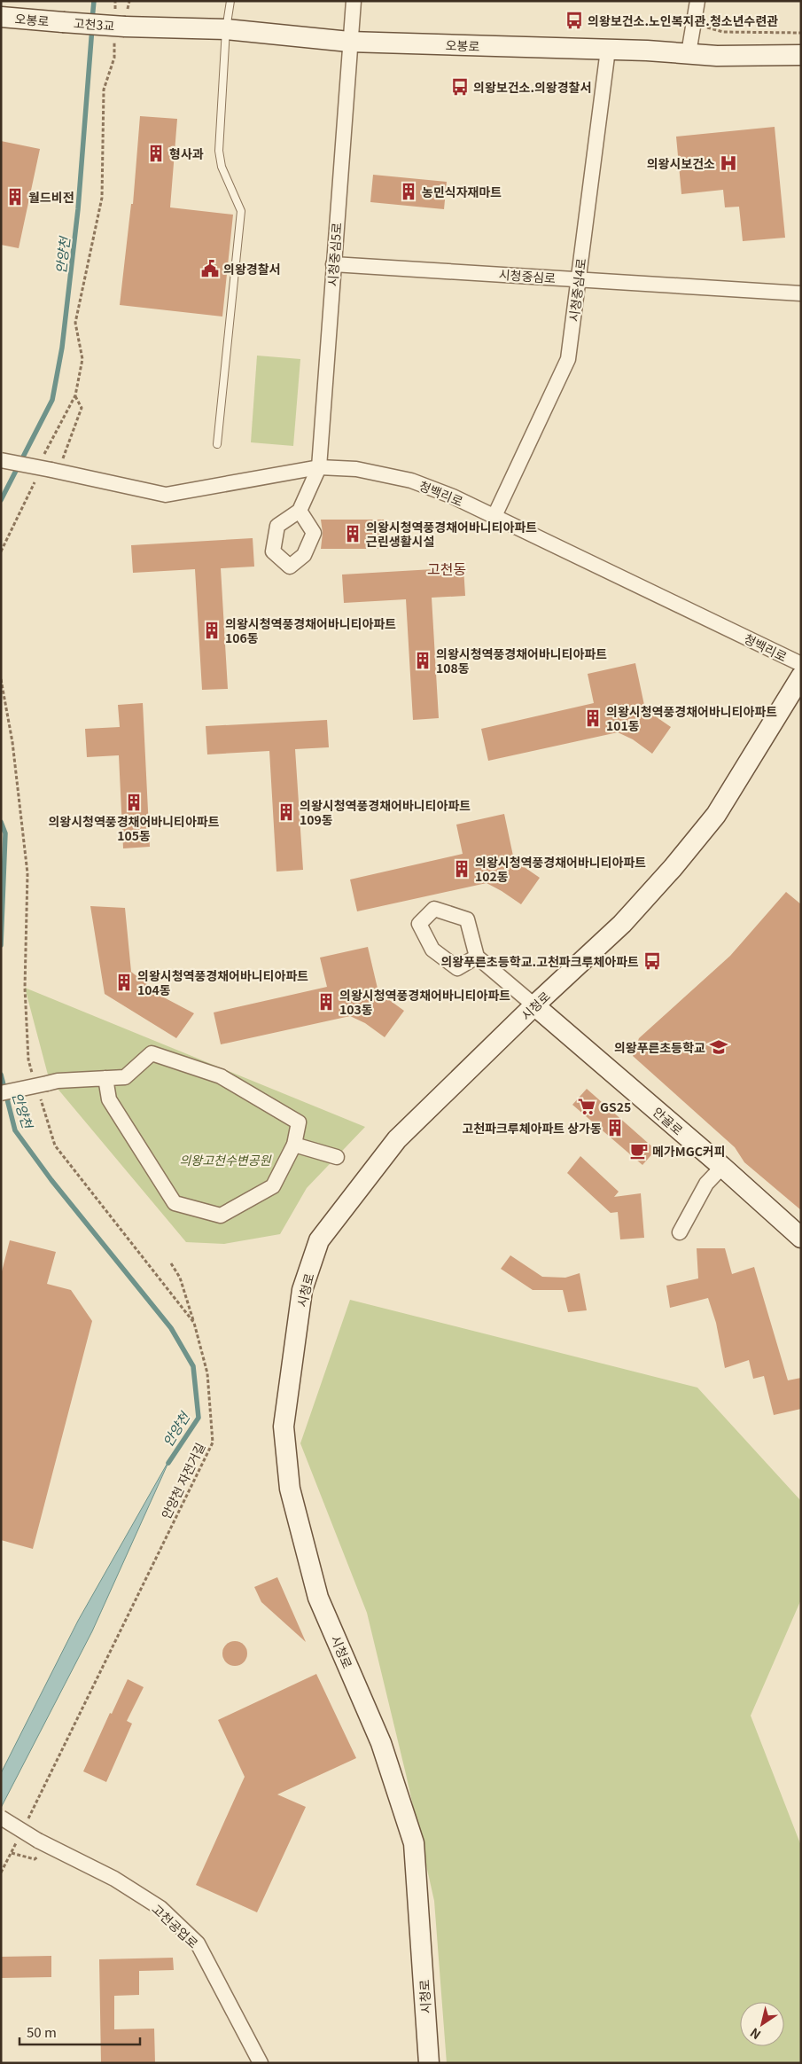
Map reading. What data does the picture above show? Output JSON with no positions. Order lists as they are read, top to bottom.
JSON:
{
  "streets": {
    "street": [
      "오봉로",
      "고천3교",
      "시청중심5로",
      "시청중심로",
      "시청중심4로",
      "청백리로",
      "시청로",
      "안골로",
      "고천공업로"
    ],
    "path": ["안양천 자전거길"]
  },
  "crossings": [
    ["오봉로", "고천3교"],
    ["오봉로", "시청중심5로"],
    ["오봉로", "시청중심4로"],
    ["시청중심5로", "시청중심로"],
    ["시청중심5로", "청백리로"],
    ["시청중심로", "시청중심4로"],
    ["시청중심4로", "청백리로"],
    ["시청로", "안골로"]
  ],
  "districts": ["고천동"],
  "water": ["안양천"],
  "parks": ["의왕고천수변공원"],
  "places": {
    "bus stop": ["의왕보건소.노인복지관.청소년수련관", "의왕보건소.의왕경찰서", "의왕푸른초등학교.고천파크루체아파트"],
    "building": [
      "형사과",
      "농민식자재마트",
      "월드비전",
      "의왕시청역풍경채어바니티아파트 근린생활시설",
      "의왕시청역풍경채어바니티아파트 106동",
      "의왕시청역풍경채어바니티아파트 108동",
      "의왕시청역풍경채어바니티아파트 101동",
      "의왕시청역풍경채어바니티아파트 105동",
      "의왕시청역풍경채어바니티아파트 109동",
      "의왕시청역풍경채어바니티아파트 102동",
      "의왕시청역풍경채어바니티아파트 104동",
      "의왕시청역풍경채어바니티아파트 103동",
      "고천파크루체아파트 상가동"
    ],
    "hospital": ["의왕시보건소"],
    "public building": ["의왕경찰서"],
    "school or university": ["의왕푸른초등학교"],
    "supermarket": ["GS25"],
    "cafe": ["메가MGC커피"]
  },
  "scale_bar": "50 m",
  "north": "bottom left"
}
